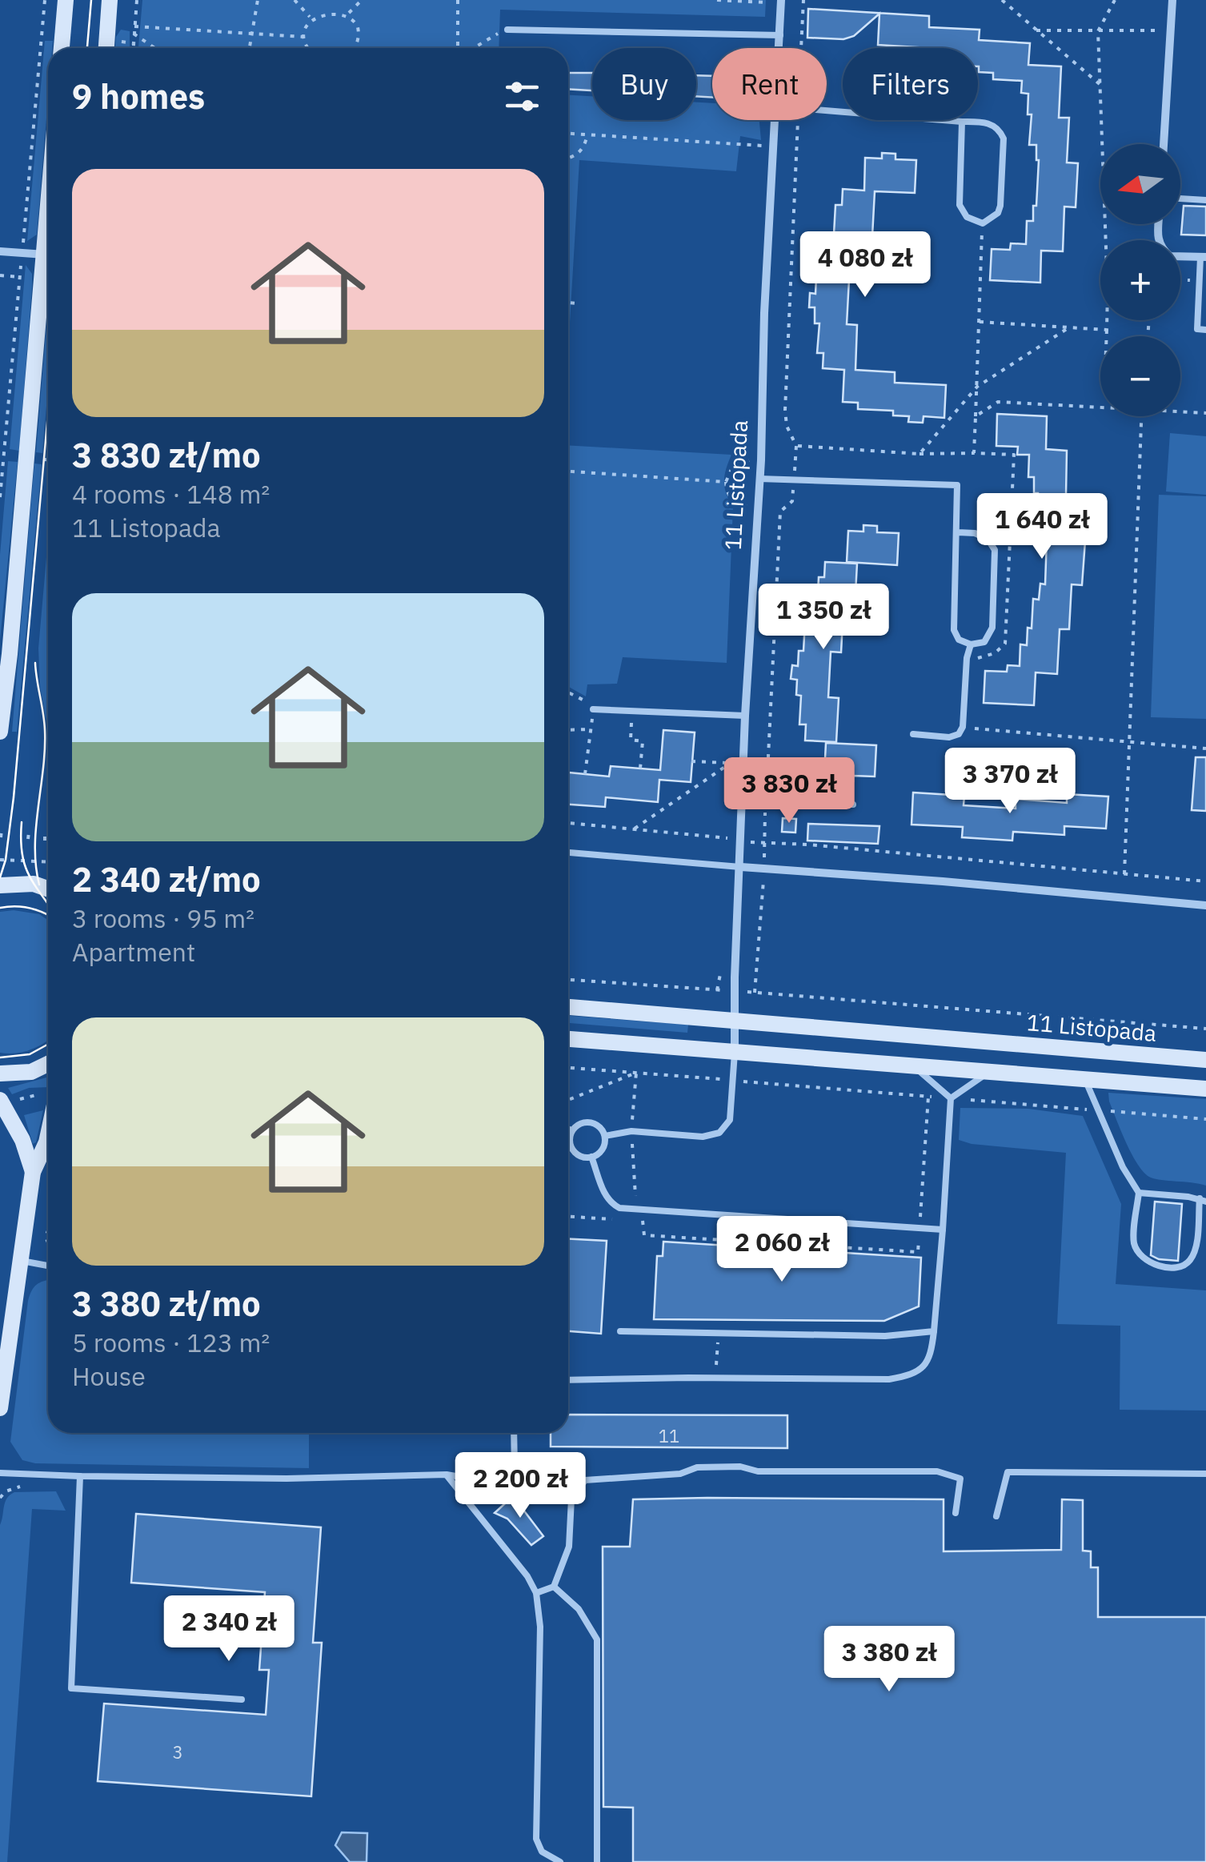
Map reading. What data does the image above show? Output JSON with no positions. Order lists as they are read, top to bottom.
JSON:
{
  "streets": {
    "main road": ["11 Listopada"]
  },
  "house_numbers": ["11", "3"],
  "north": "left",
  "page": {
    "chip": ["Buy", "Rent", "Filters"],
    "heading": "9 homes",
    "map_buttons": ["+", "−"],
    "list": [
      {
        "name": "3 830 zł/mo",
        "note": "4 rooms · 148 m² · 11 Listopada"
      },
      {
        "name": "2 340 zł/mo",
        "note": "3 rooms · 95 m² · Apartment"
      },
      {
        "name": "3 380 zł/mo",
        "note": "5 rooms · 123 m² · House"
      }
    ],
    "price": [
      "4 080 zł",
      "1 640 zł",
      "1 350 zł",
      "3 370 zł",
      "3 830 zł",
      "2 060 zł",
      "2 200 zł",
      "2 340 zł",
      "3 380 zł"
    ]
  }
}
